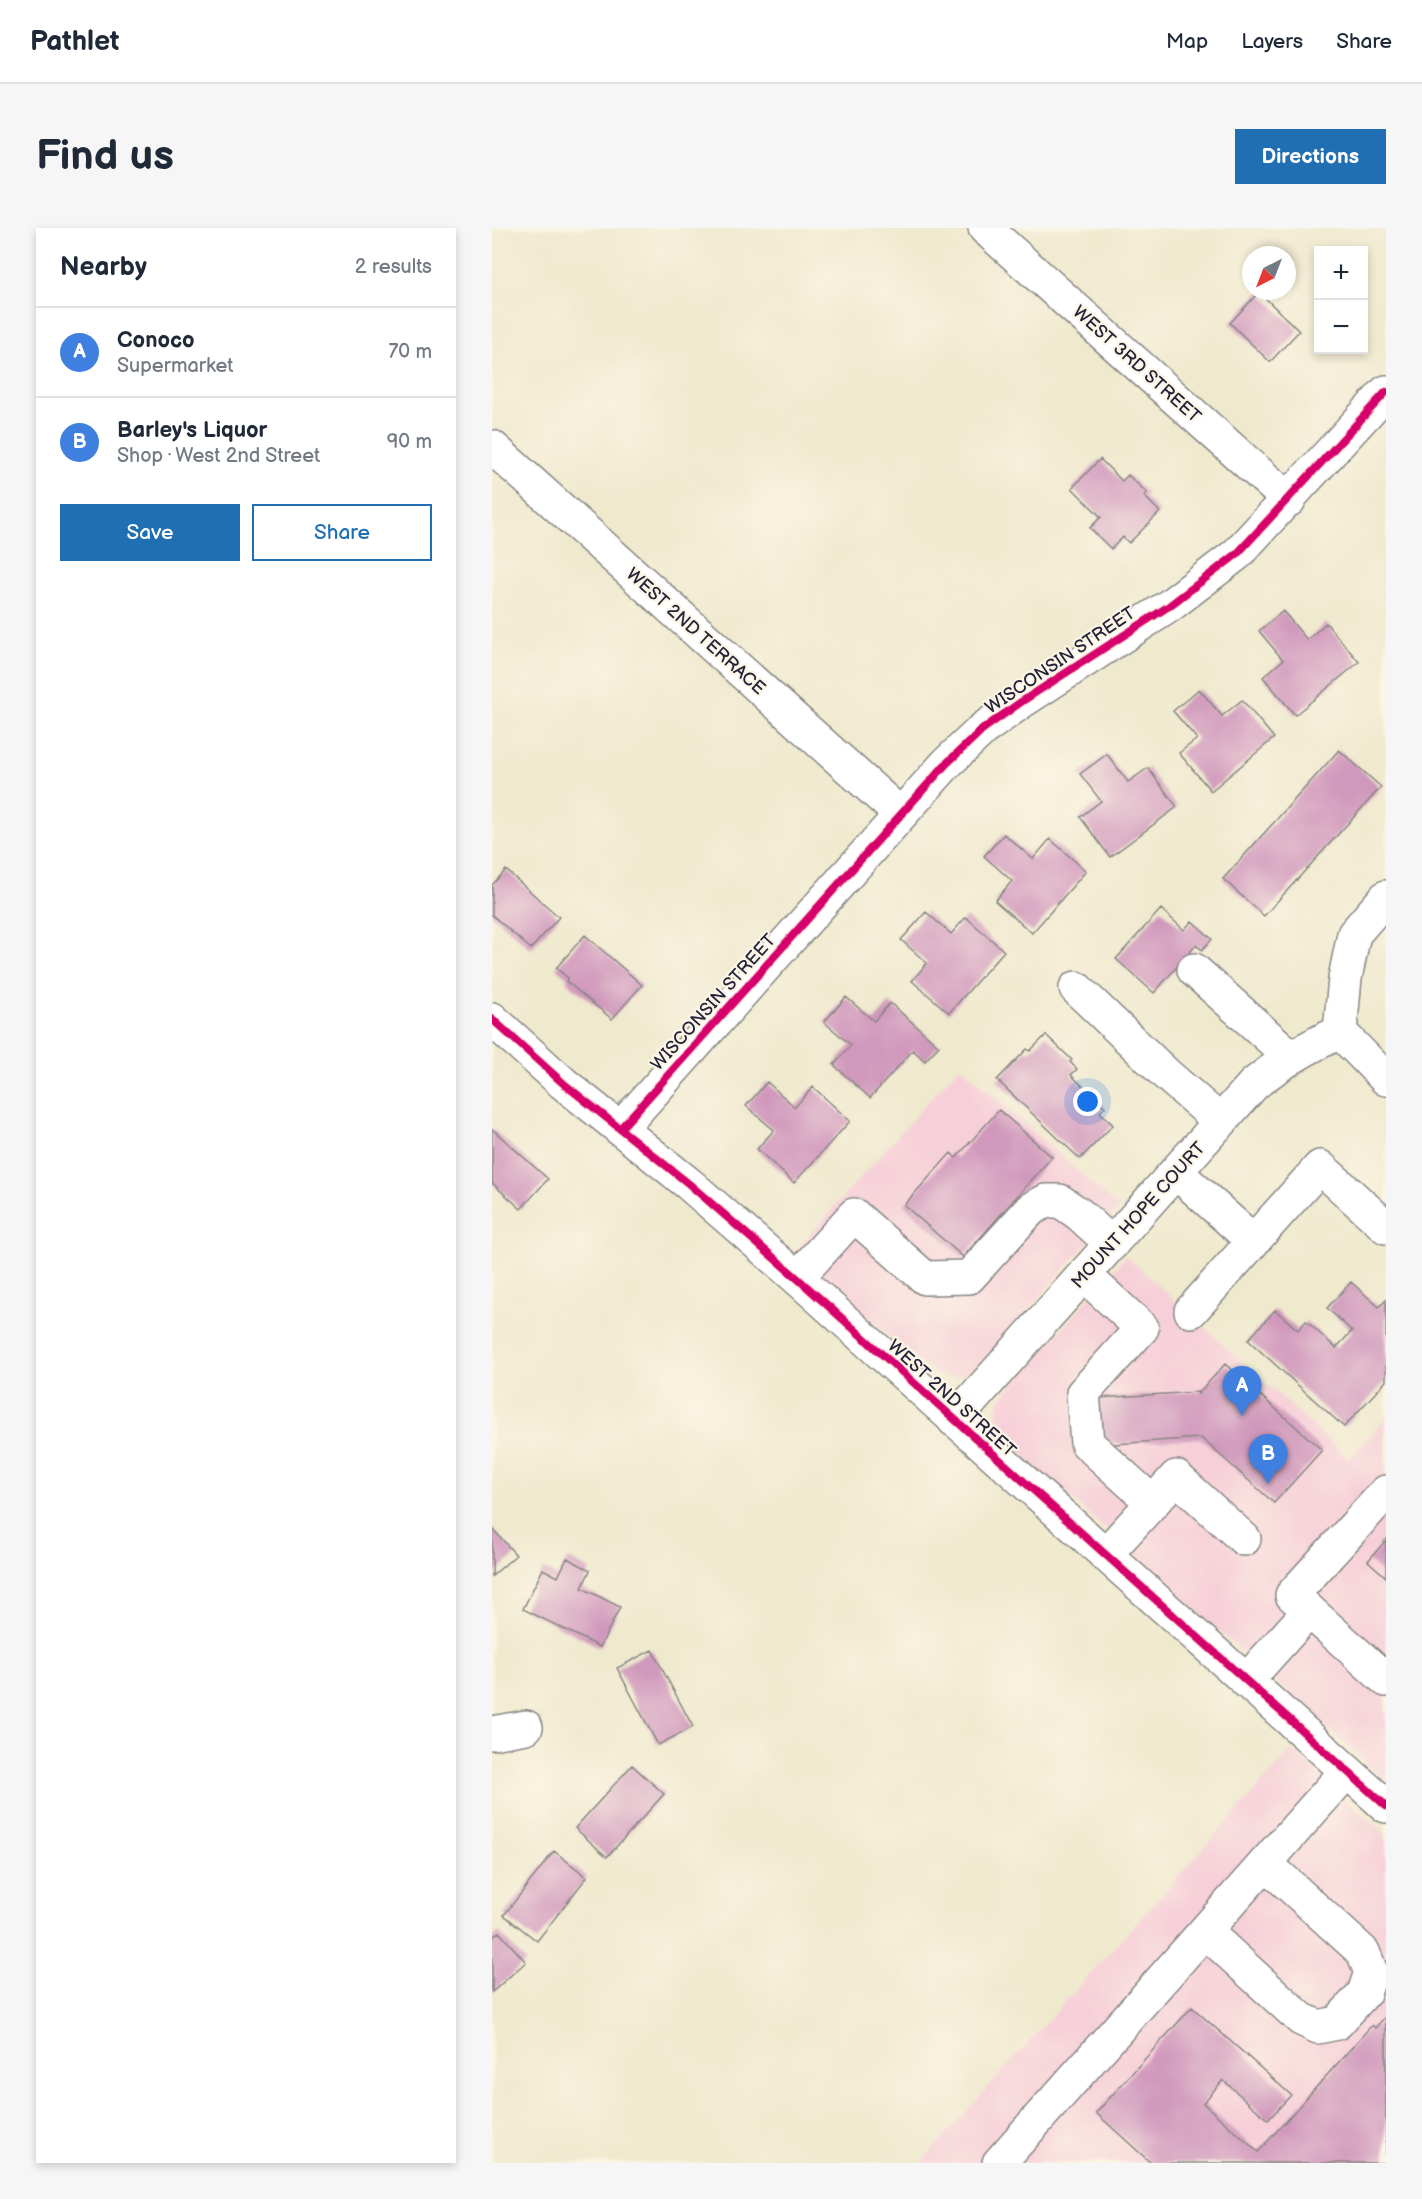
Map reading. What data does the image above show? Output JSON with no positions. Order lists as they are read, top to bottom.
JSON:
{
  "streets": {
    "street": [
      "WEST 3RD STREET",
      "WEST 2ND TERRACE",
      "WISCONSIN STREET",
      "MOUNT HOPE COURT",
      "WEST 2ND STREET"
    ]
  },
  "crossings": [
    ["WEST 3RD STREET", "WISCONSIN STREET"],
    ["WEST 2ND TERRACE", "WISCONSIN STREET"],
    ["WISCONSIN STREET", "WEST 2ND STREET"],
    ["MOUNT HOPE COURT", "WEST 2ND STREET"]
  ],
  "north": "bottom left",
  "page": {
    "header": "Pathlet",
    "nav": ["Map", "Layers", "Share"],
    "buttons": [
      "Directions",
      ["Save", "Share"]
    ],
    "title": "Find us",
    "heading": ["Nearby", "2 results"],
    "map_buttons": ["+", "−"],
    "list": [
      {
        "mark": "A",
        "name": "Conoco",
        "note": "Supermarket",
        "value": "70 m"
      },
      {
        "mark": "B",
        "name": "Barley's Liquor",
        "note": "Shop · West 2nd Street",
        "value": "90 m"
      }
    ],
    "pins": ["A", "B"]
  }
}
